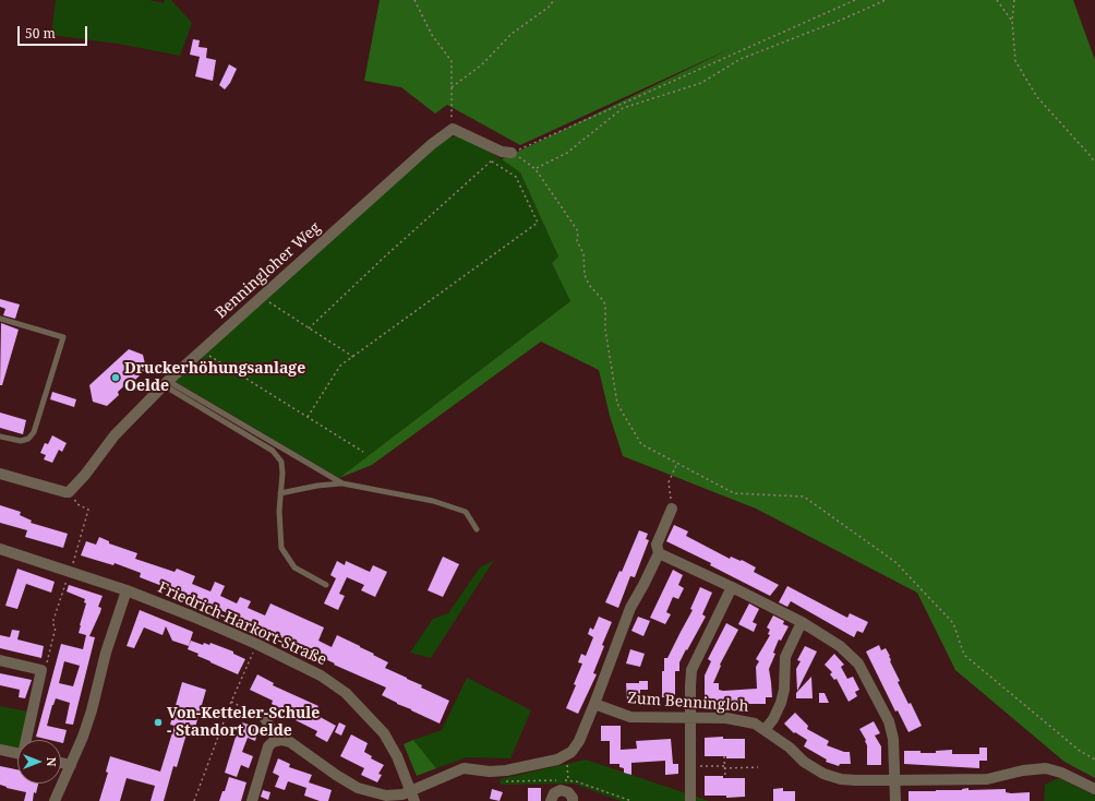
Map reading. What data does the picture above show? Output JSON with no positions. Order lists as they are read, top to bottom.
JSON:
{
  "streets": {
    "street": ["Benningloher Weg", "Friedrich-Harkort-Straße", "Zum Benningloh"]
  },
  "places": ["Druckerhöhungsanlage Oelde", "Von-Ketteler-Schule - Standort Oelde"],
  "scale_bar": "50 m",
  "north": "right"
}
